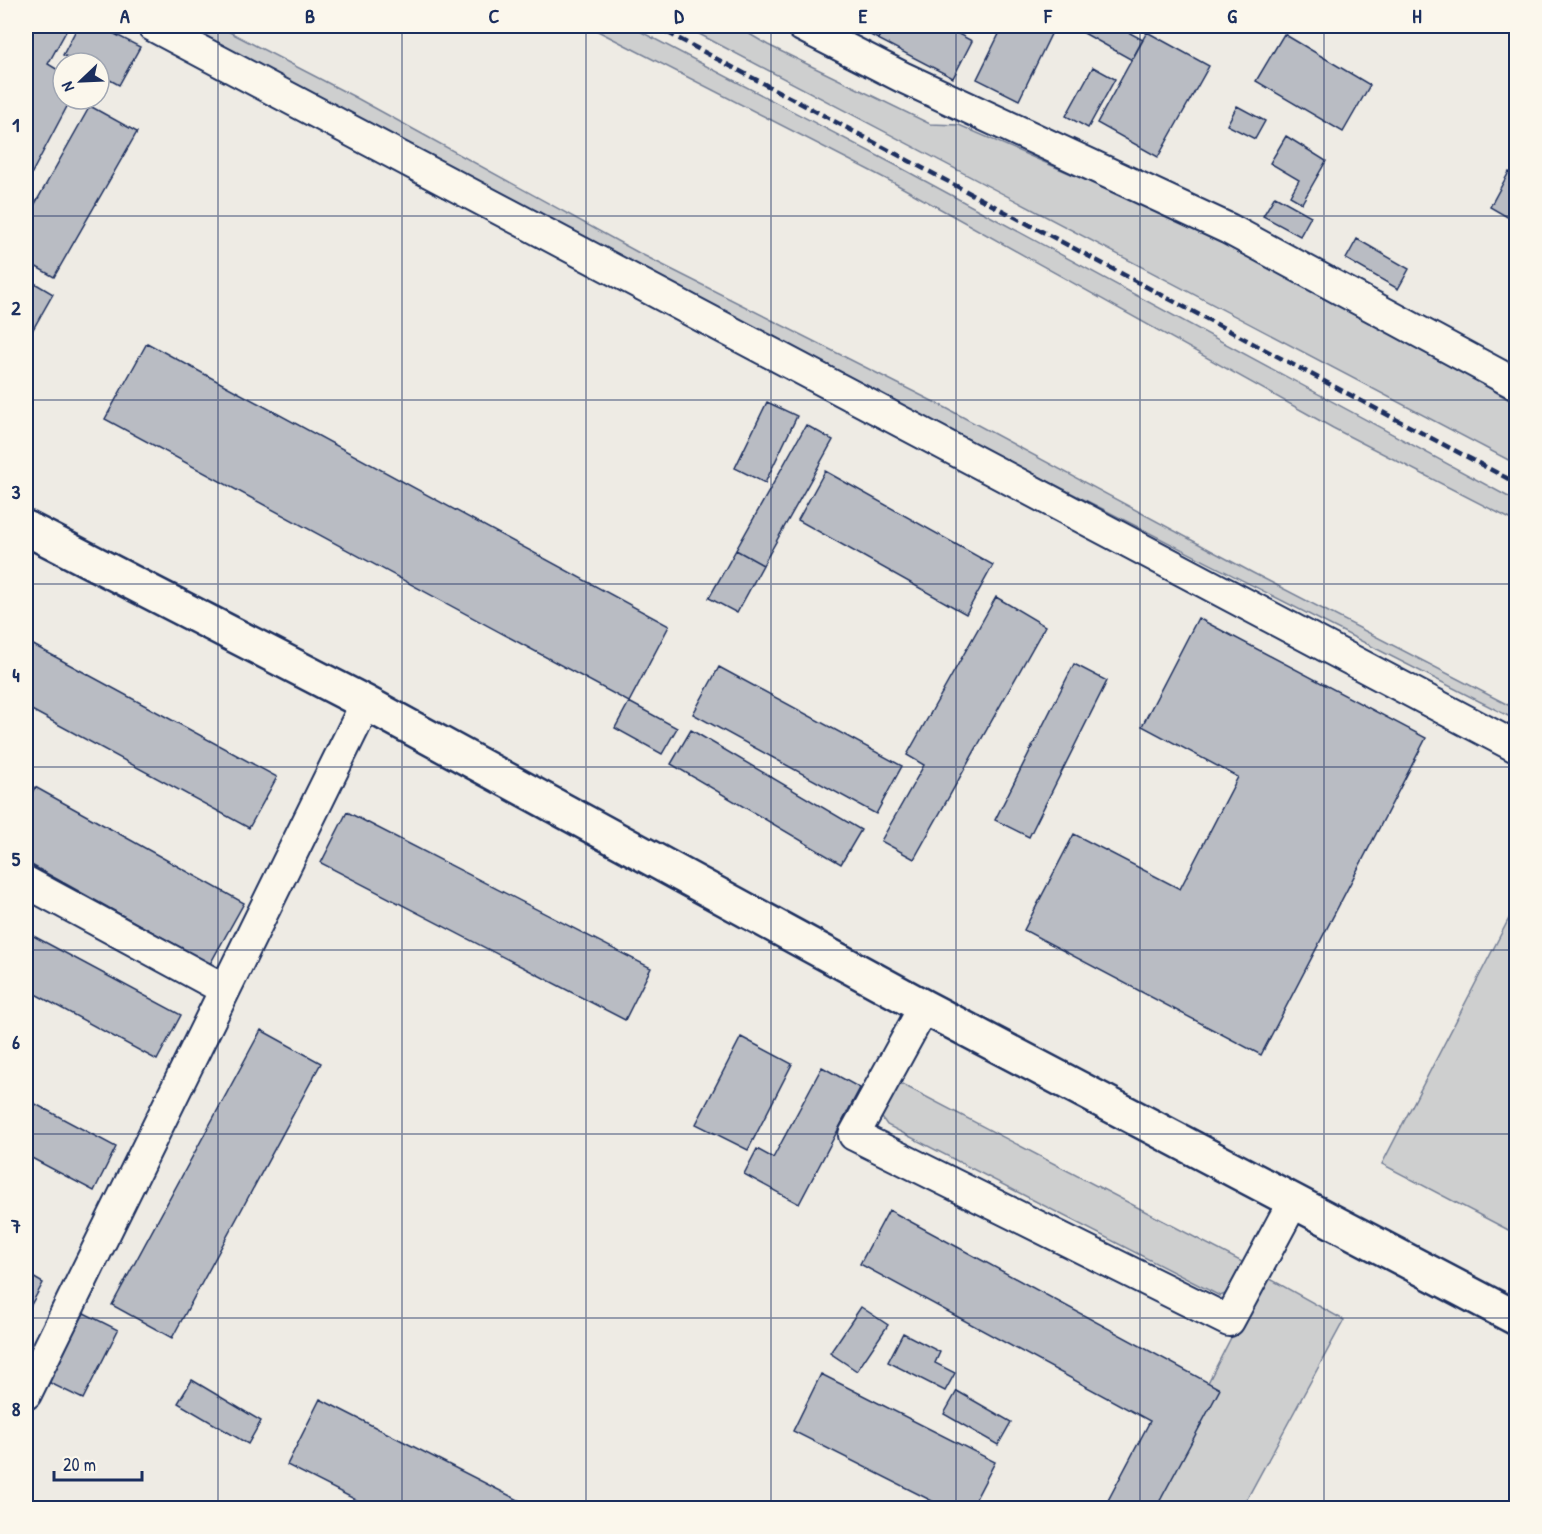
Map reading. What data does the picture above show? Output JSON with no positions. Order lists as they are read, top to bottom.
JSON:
{
  "scale_bar": "20 m",
  "north": "bottom left",
  "grid": {
    "columns": [
      "A",
      "B",
      "C",
      "D",
      "E",
      "F",
      "G",
      "H"
    ],
    "rows": [
      "1",
      "2",
      "3",
      "4",
      "5",
      "6",
      "7",
      "8"
    ]
  }
}
